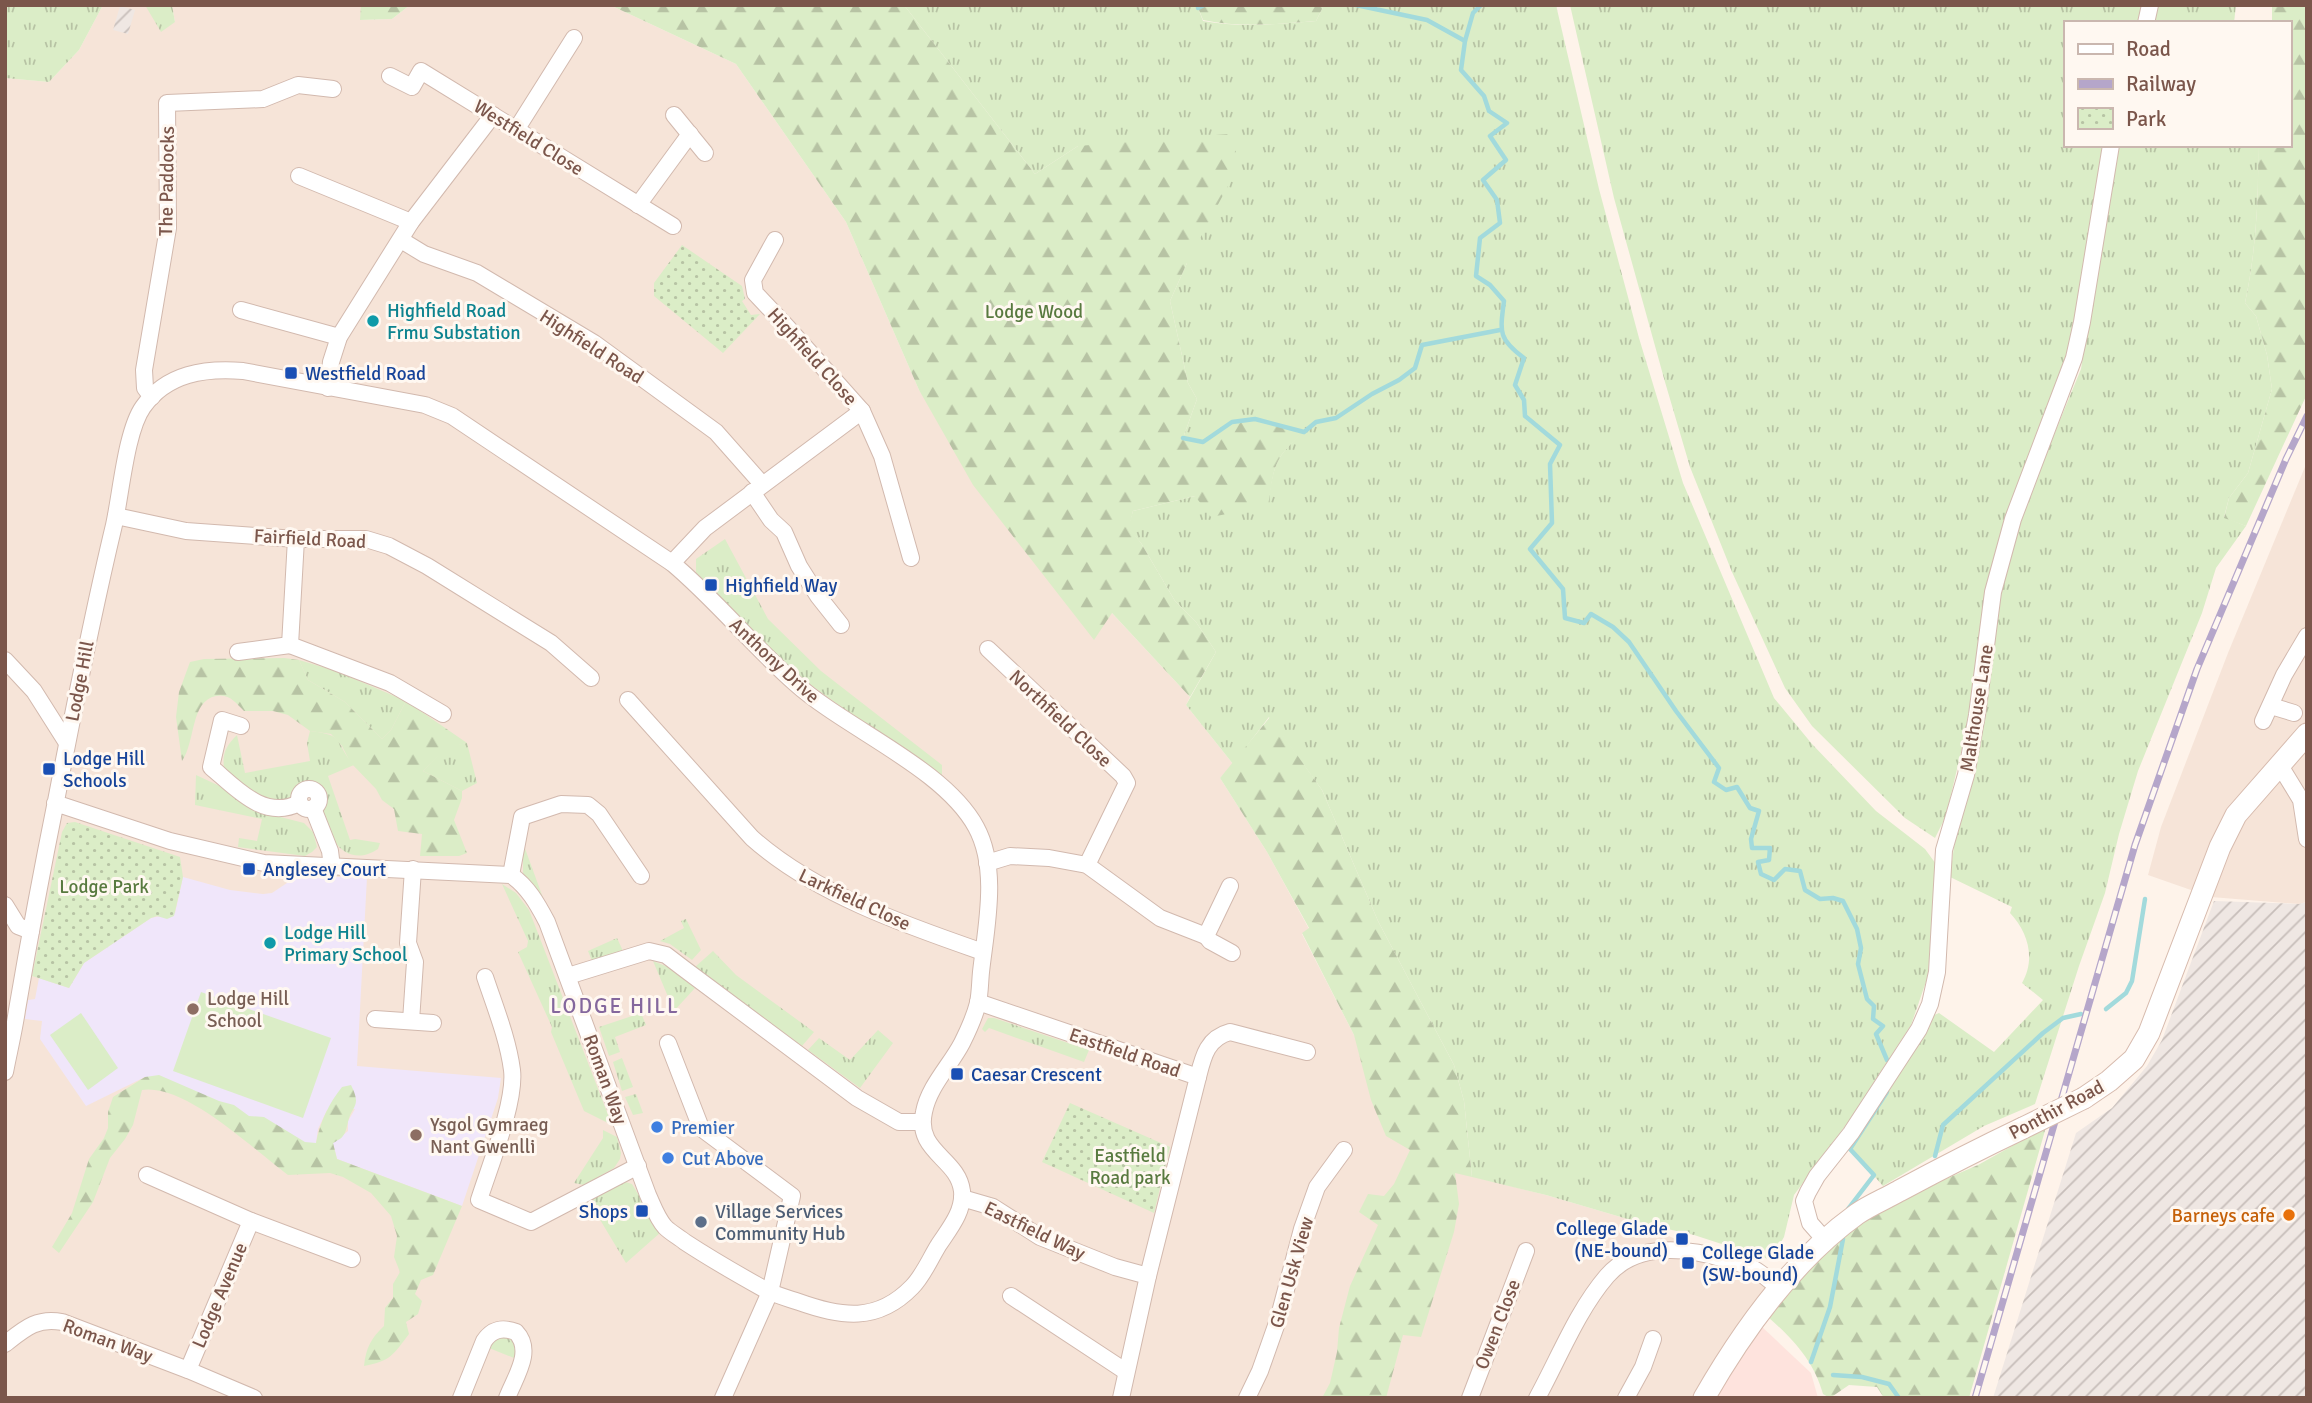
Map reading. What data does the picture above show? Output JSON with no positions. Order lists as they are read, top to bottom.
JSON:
{
  "streets": {
    "main road": ["Ponthir Road"],
    "street": [
      "Westfield Close",
      "The Paddocks",
      "Highfield Road",
      "Highfield Close",
      "Fairfield Road",
      "Anthony Drive",
      "Lodge Hill",
      "Malthouse Lane",
      "Northfield Close",
      "Larkfield Close",
      "Eastfield Road",
      "Roman Way",
      "Eastfield Way",
      "Glen Usk View",
      "Lodge Avenue",
      "Owen Close"
    ]
  },
  "crossings": [
    ["The Paddocks", "Anthony Drive"],
    ["Fairfield Road", "Lodge Hill"],
    ["Anthony Drive", "Lodge Hill"],
    ["Anthony Drive", "Larkfield Close"],
    ["Anthony Drive", "Eastfield Road"],
    ["Malthouse Lane", "Ponthir Road"],
    ["Eastfield Road", "Eastfield Way"],
    ["Roman Way", "Lodge Avenue"]
  ],
  "districts": ["LODGE HILL"],
  "parks": ["Lodge Wood", "Lodge Park", "Eastfield Road park"],
  "places": {
    "other": [
      "Highfield Road Frmu Substation",
      "Lodge Hill Primary School",
      "Lodge Hill School",
      "Premier",
      "Ysgol Gymraeg Nant Gwenlli",
      "Cut Above",
      "Barneys cafe",
      "Village Services Community Hub"
    ],
    "transit": [
      "Westfield Road",
      "Highfield Way",
      "Lodge Hill Schools",
      "Anglesey Court",
      "Caesar Crescent",
      "Shops",
      "College Glade (NE-bound)",
      "College Glade (SW-bound)"
    ]
  },
  "legend": ["Road", "Railway", "Park"]
}
